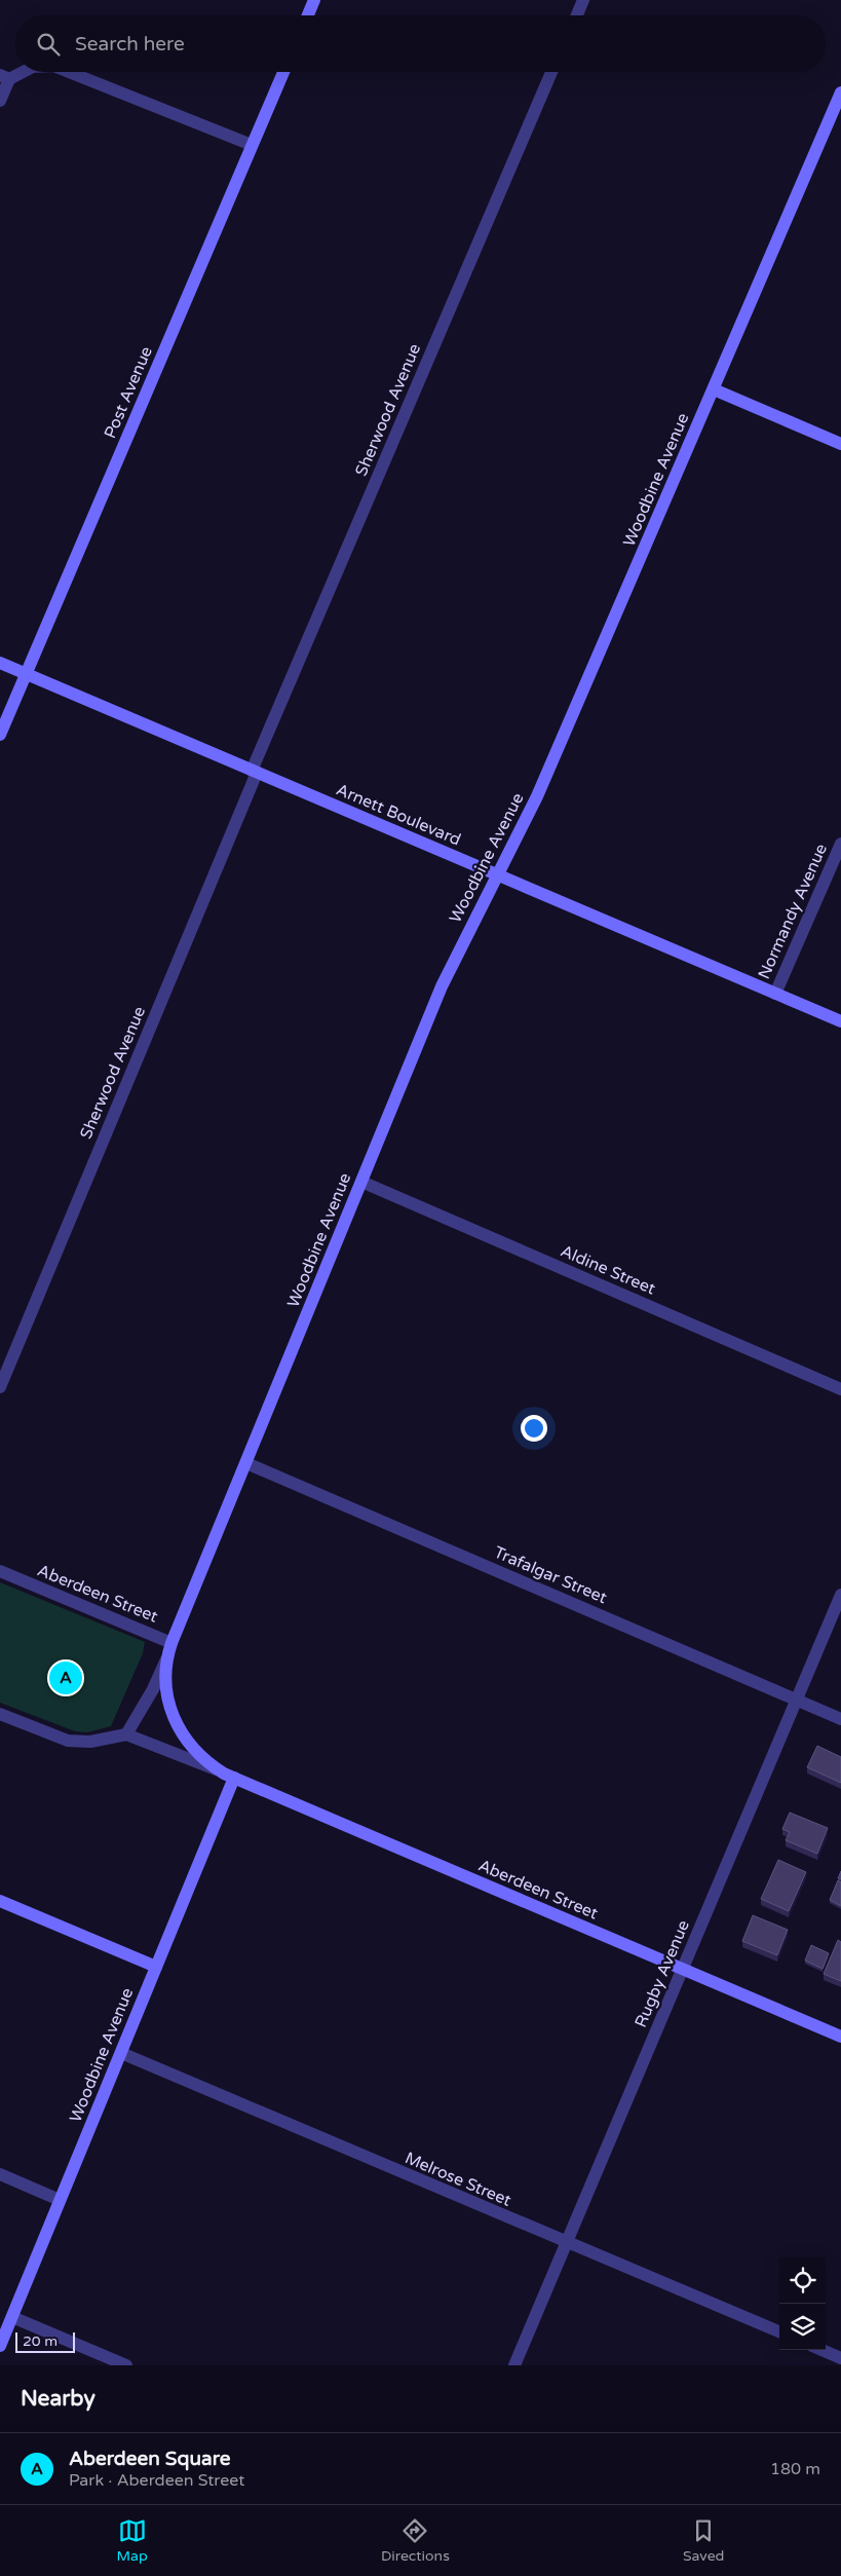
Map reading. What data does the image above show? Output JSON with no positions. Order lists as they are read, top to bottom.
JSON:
{
  "streets": {
    "street": [
      "Post Avenue",
      "Sherwood Avenue",
      "Woodbine Avenue",
      "Arnett Boulevard",
      "Normandy Avenue",
      "Aldine Street",
      "Trafalgar Street",
      "Aberdeen Street",
      "Rugby Avenue",
      "Melrose Street"
    ]
  },
  "crossings": [
    ["Post Avenue", "Arnett Boulevard"],
    ["Sherwood Avenue", "Arnett Boulevard"],
    ["Woodbine Avenue", "Arnett Boulevard"],
    ["Woodbine Avenue", "Aldine Street"],
    ["Woodbine Avenue", "Trafalgar Street"],
    ["Woodbine Avenue", "Aberdeen Street"],
    ["Woodbine Avenue", "Melrose Street"],
    ["Arnett Boulevard", "Normandy Avenue"],
    ["Trafalgar Street", "Rugby Avenue"],
    ["Aberdeen Street", "Rugby Avenue"],
    ["Rugby Avenue", "Melrose Street"]
  ],
  "scale_bar": "20 m",
  "page": {
    "search": "Search here",
    "pins": "A",
    "scale": "20 m",
    "heading": "Nearby",
    "list": [
      {
        "mark": "A",
        "name": "Aberdeen Square",
        "note": "Park · Aberdeen Street",
        "value": "180 m"
      }
    ],
    "nav": ["Map", "Directions", "Saved"]
  }
}
